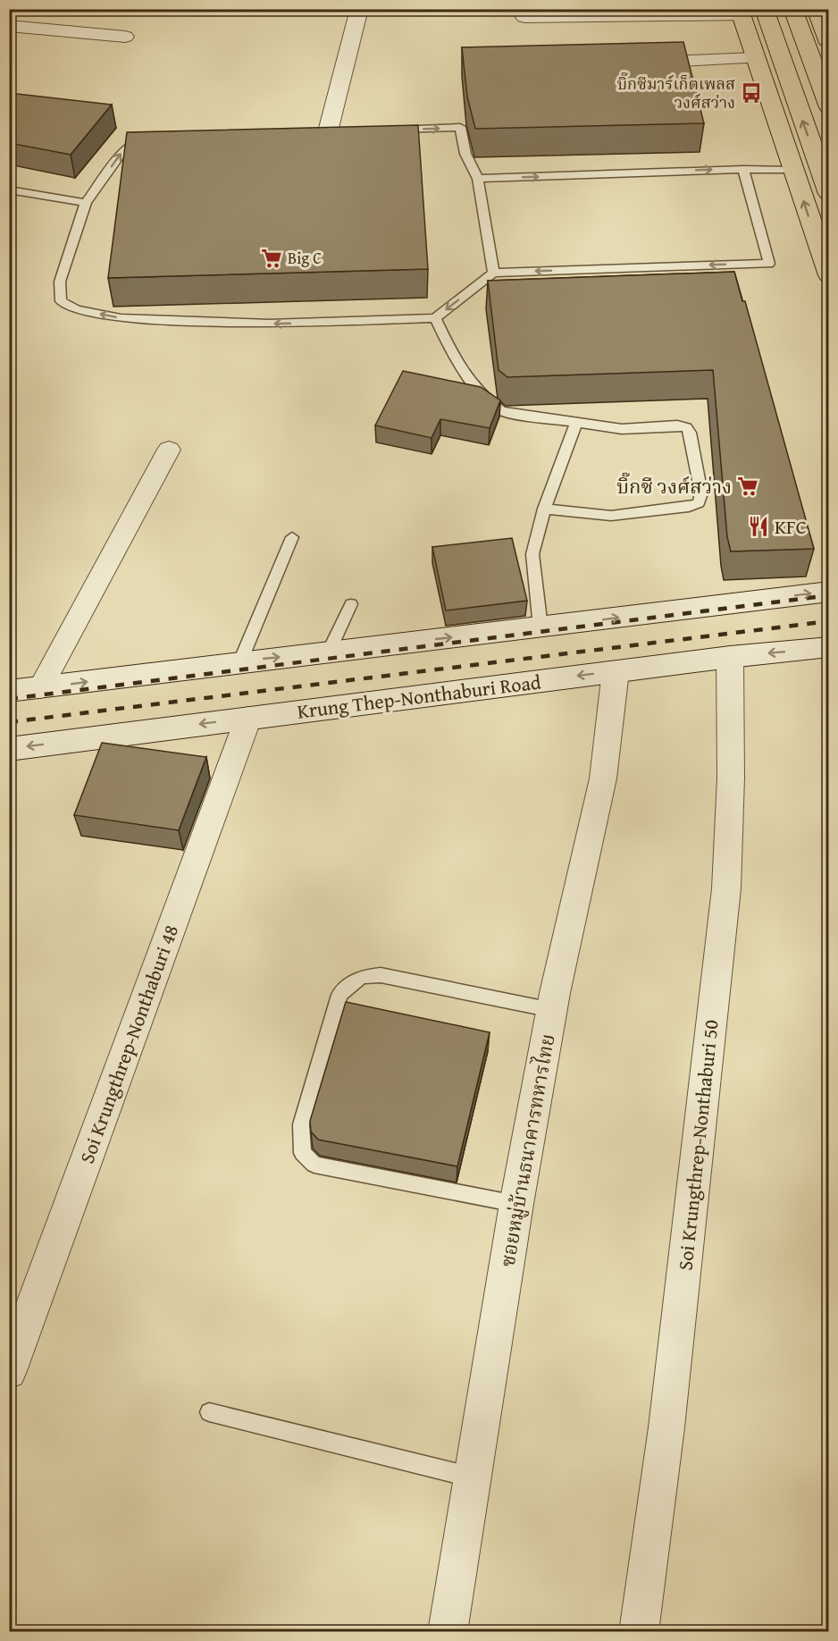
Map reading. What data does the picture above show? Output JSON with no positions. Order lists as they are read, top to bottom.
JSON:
{
  "streets": {
    "main road": ["Krung Thep-Nonthaburi Road"],
    "street": ["Soi Krungthrep-Nonthaburi 48", "Soi Krungthrep-Nonthaburi 50", "ซอยหมู่บ้านธนาคารทหารไทย"]
  },
  "crossings": [
    ["Krung Thep-Nonthaburi Road", "Soi Krungthrep-Nonthaburi 48"],
    ["Krung Thep-Nonthaburi Road", "Soi Krungthrep-Nonthaburi 50"],
    ["Krung Thep-Nonthaburi Road", "ซอยหมู่บ้านธนาคารทหารไทย"]
  ],
  "places": {
    "bus stop": ["บิ๊กซีมาร์เก็ตเพลส วงศ์สว่าง"],
    "supermarket": ["Big C", "บิ๊กซี วงศ์สว่าง"],
    "restaurant": ["KFC"]
  }
}
